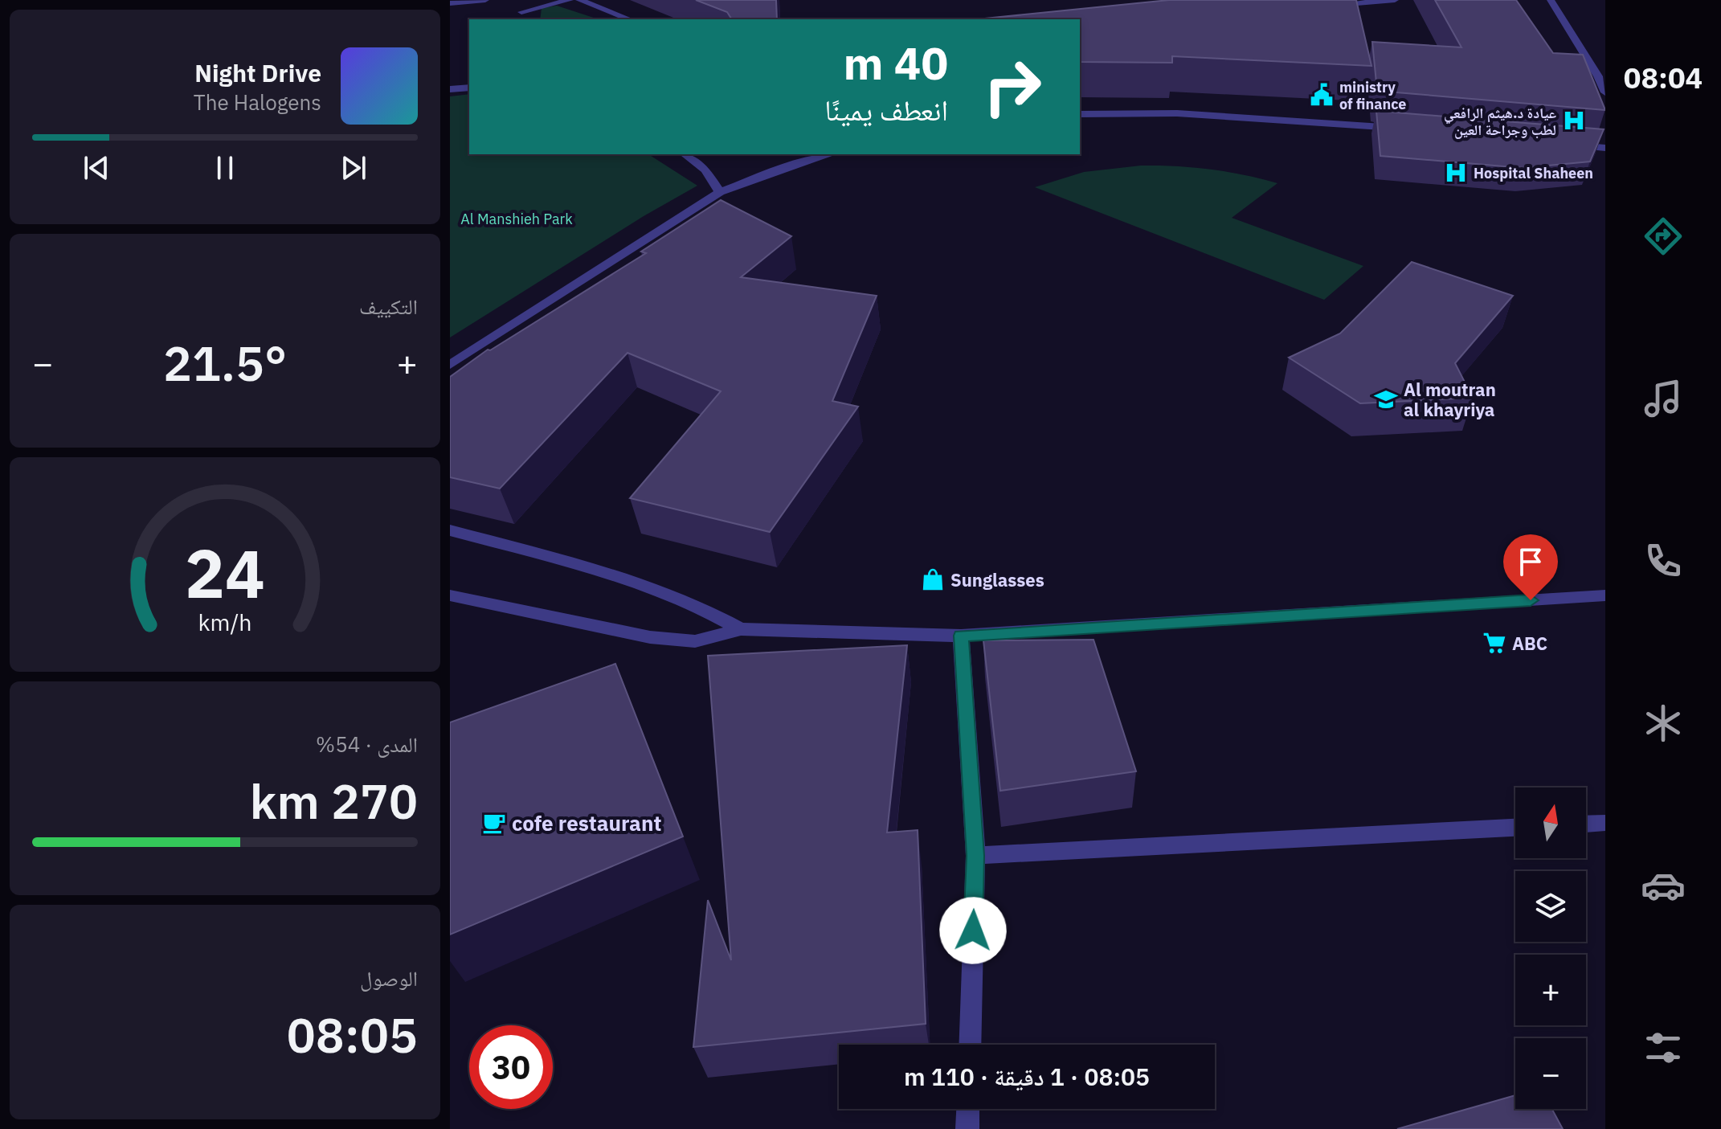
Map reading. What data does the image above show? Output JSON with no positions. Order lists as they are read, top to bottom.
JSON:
{
  "parks": ["Al Manshieh Park"],
  "places": {
    "public building": ["ministry of finance"],
    "hospital": ["عيادة د.هيثم الرافعي لطب وجراحة العين", "Hospital Shaheen"],
    "school or university": ["Al moutran al khayriya"],
    "shop": ["Sunglasses"],
    "supermarket": ["ABC"],
    "cafe": ["cofe restaurant"]
  },
  "north": "top",
  "page": {
    "tabs": "08:04",
    "turn": ["40 m", "انعطف يمينًا"],
    "song": ["Night Drive", "The Halogens"],
    "tile": [
      "التكييف",
      ["المدى · 54%", "270 km"],
      ["الوصول", "08:05"]
    ],
    "heat": ["−", "21.5°", "+"],
    "map_buttons": ["+", "−"],
    "limit": "30",
    "trip": "08:05 · 1 دقيقة · 110 m",
    "gauge": ["24", "km/h"]
  }
}
